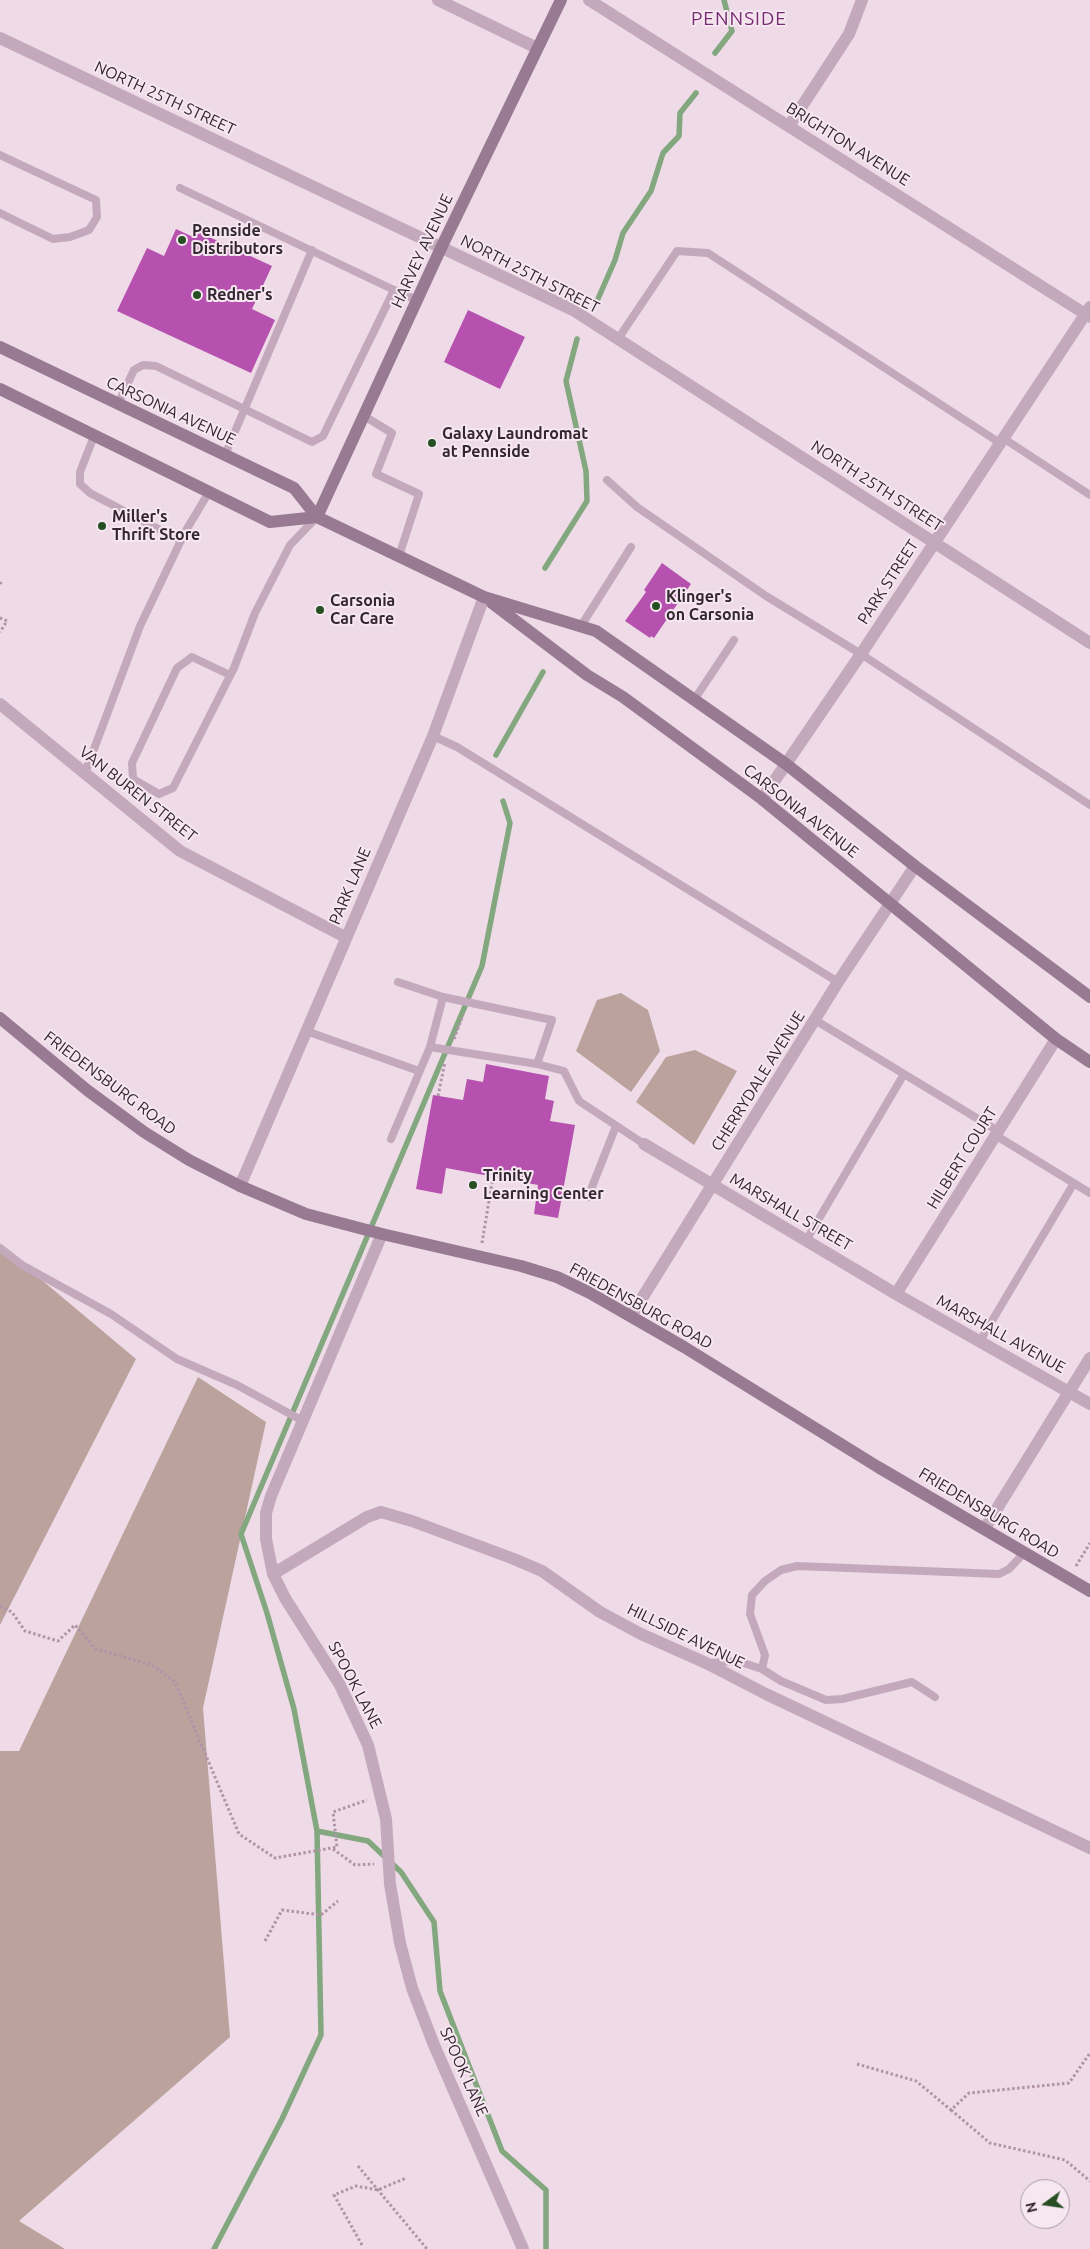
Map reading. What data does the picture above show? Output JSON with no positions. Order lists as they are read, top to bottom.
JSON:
{
  "streets": {
    "street": [
      "NORTH 25TH STREET",
      "BRIGHTON AVENUE",
      "HARVEY AVENUE",
      "CARSONIA AVENUE",
      "PARK STREET",
      "VAN BUREN STREET",
      "PARK LANE",
      "CHERRYDALE AVENUE",
      "FRIEDENSBURG ROAD",
      "HILBERT COURT",
      "MARSHALL STREET",
      "MARSHALL AVENUE",
      "HILLSIDE AVENUE",
      "SPOOK LANE"
    ]
  },
  "crossings": [
    ["NORTH 25TH STREET", "HARVEY AVENUE"],
    ["NORTH 25TH STREET", "PARK STREET"],
    ["BRIGHTON AVENUE", "PARK STREET"],
    ["HARVEY AVENUE", "CARSONIA AVENUE"],
    ["CARSONIA AVENUE", "PARK STREET"],
    ["CARSONIA AVENUE", "PARK LANE"],
    ["CARSONIA AVENUE", "CHERRYDALE AVENUE"],
    ["CARSONIA AVENUE", "HILBERT COURT"],
    ["VAN BUREN STREET", "PARK LANE"],
    ["PARK LANE", "FRIEDENSBURG ROAD"],
    ["CHERRYDALE AVENUE", "FRIEDENSBURG ROAD"],
    ["CHERRYDALE AVENUE", "MARSHALL STREET"],
    ["FRIEDENSBURG ROAD", "SPOOK LANE"],
    ["HILBERT COURT", "MARSHALL STREET"],
    ["HILBERT COURT", "MARSHALL AVENUE"],
    ["MARSHALL STREET", "MARSHALL AVENUE"],
    ["HILLSIDE AVENUE", "SPOOK LANE"]
  ],
  "districts": ["PENNSIDE"],
  "places": [
    "Pennside Distributors",
    "Redner's",
    "Galaxy Laundromat at Pennside",
    "Miller's Thrift Store",
    "Klinger's on Carsonia",
    "Carsonia Car Care",
    "Trinity Learning Center"
  ],
  "north": "left"
}
